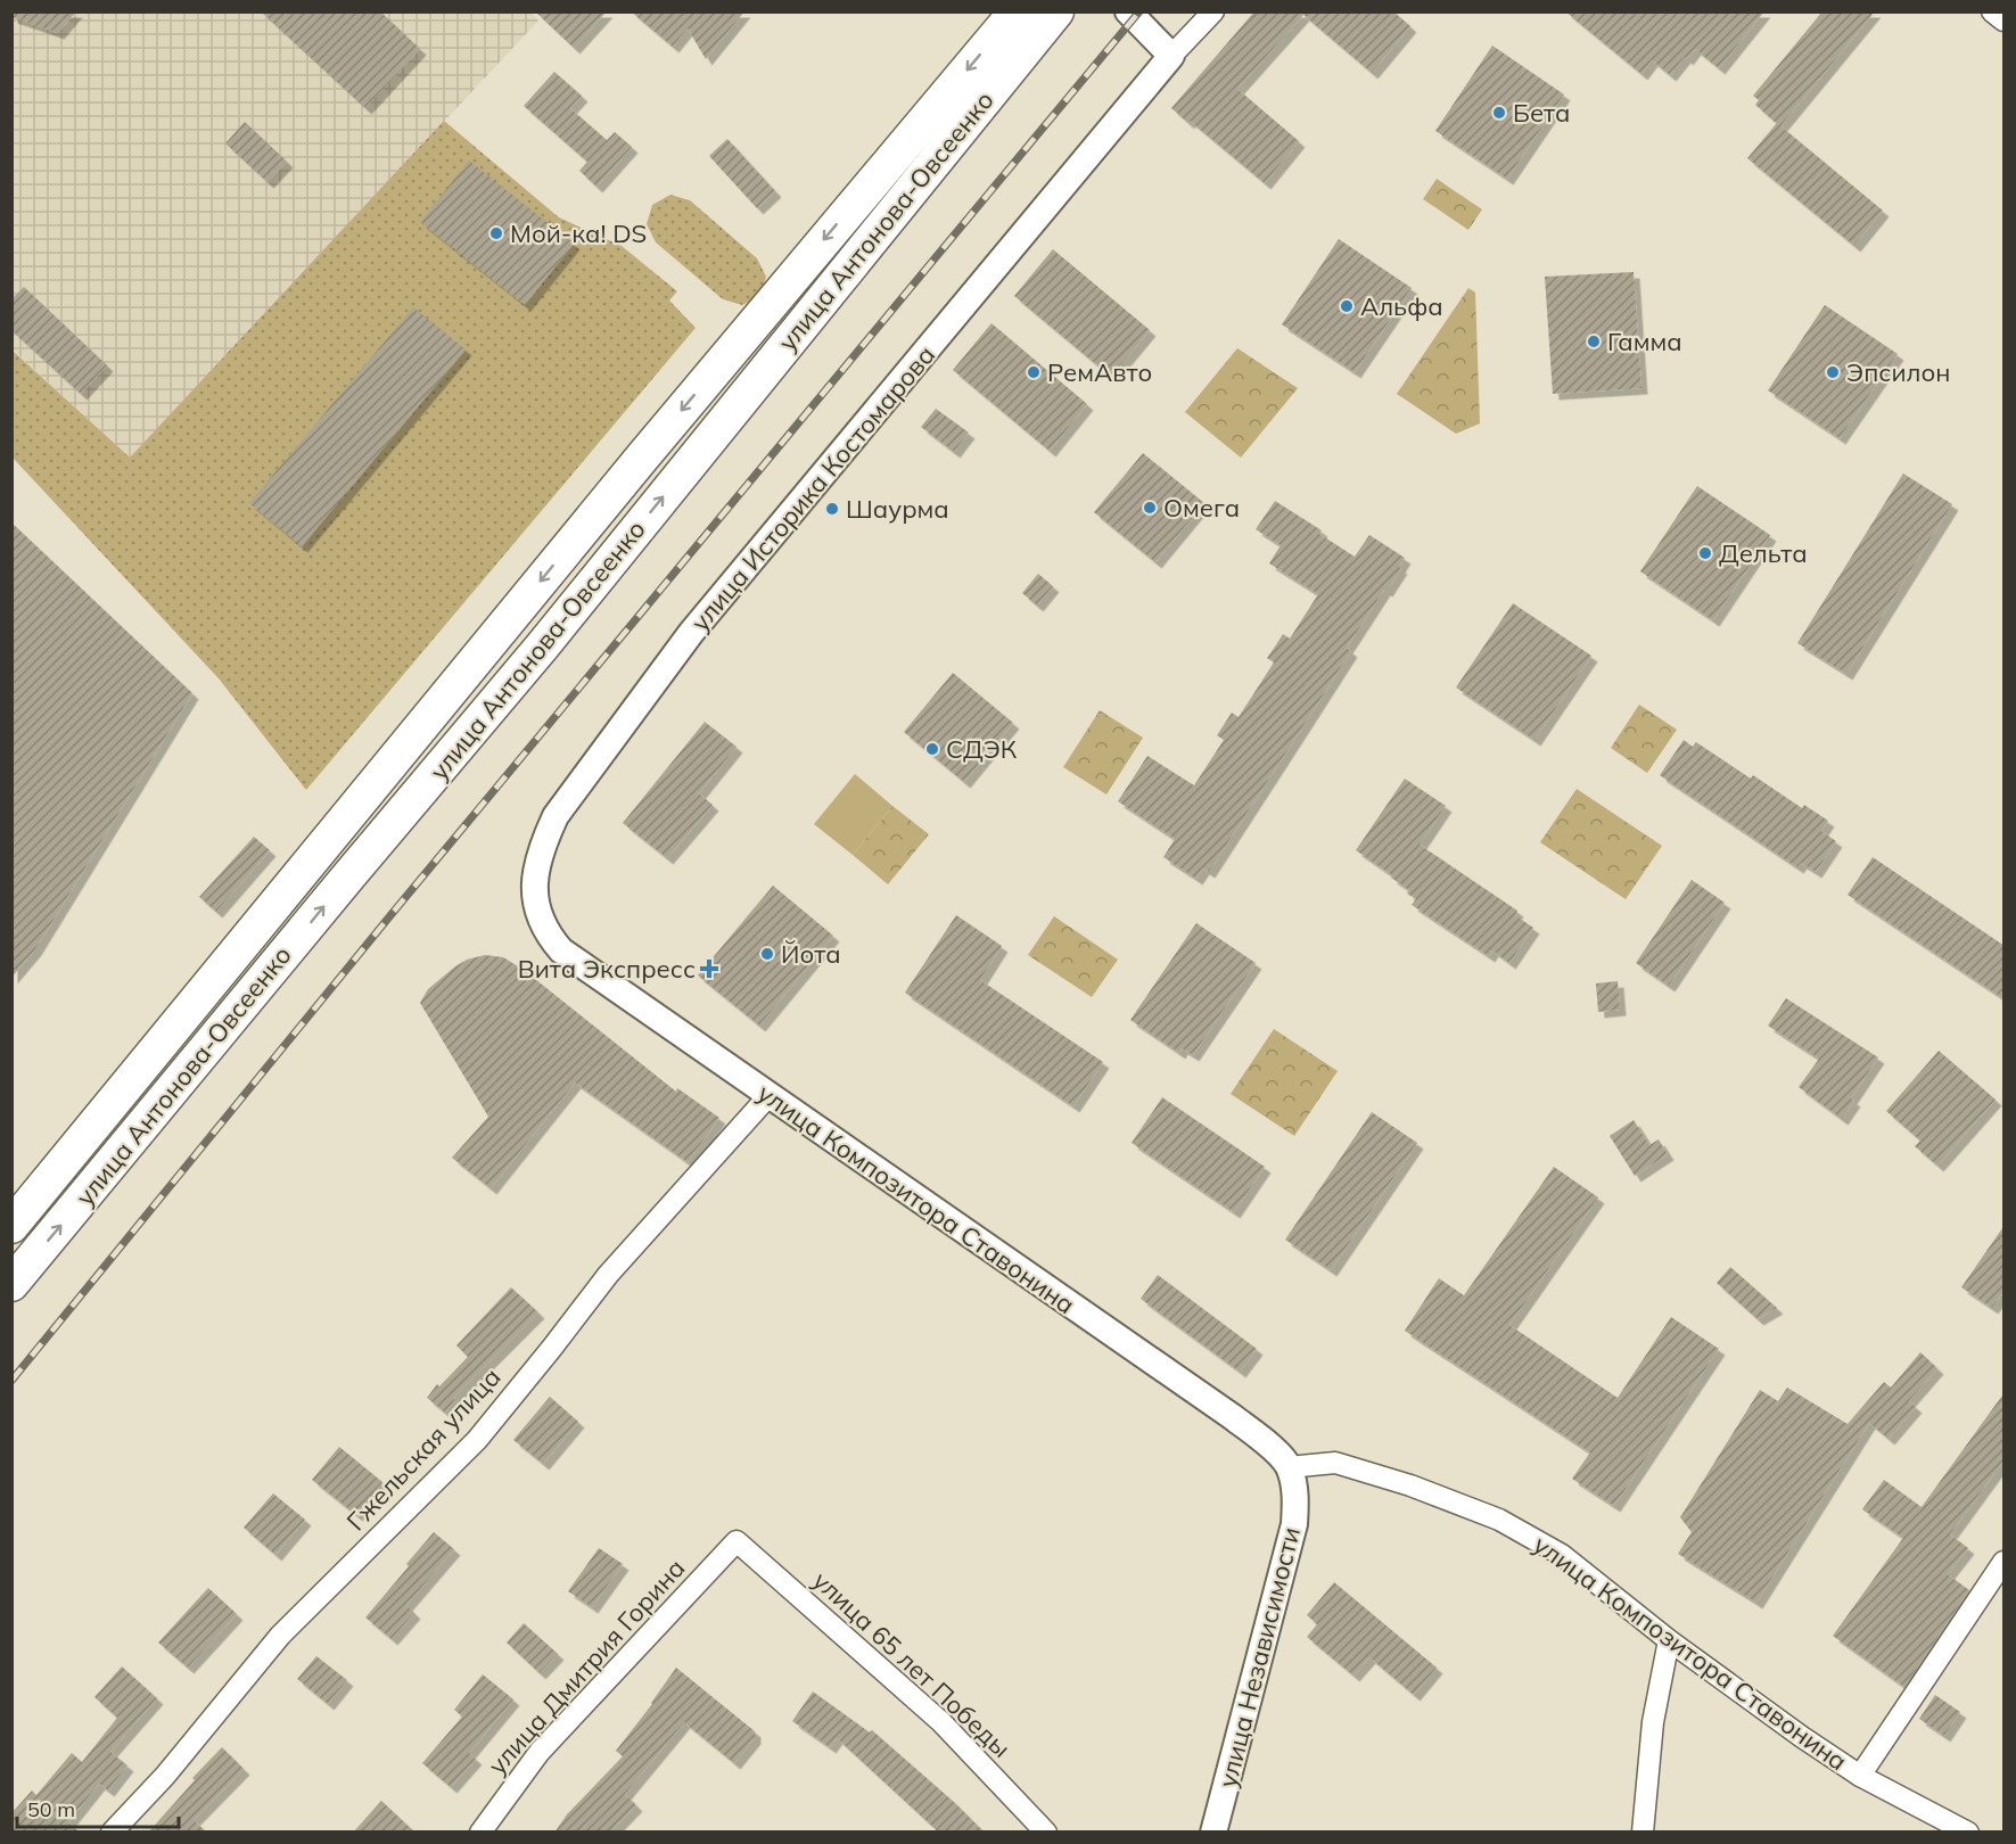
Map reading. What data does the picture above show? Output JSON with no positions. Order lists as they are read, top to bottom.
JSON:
{
  "streets": {
    "highway": ["улица Антонова-Овсеенко"],
    "street": [
      "улица Историка Костомарова",
      "улица Композитора Ставонина",
      "Гжельская улица",
      "улица Независимости",
      "улица 65 лет Победы",
      "улица Дмитрия Горина"
    ]
  },
  "crossings": [
    ["улица Историка Костомарова", "улица Композитора Ставонина"],
    ["улица Композитора Ставонина", "Гжельская улица"],
    ["улица Композитора Ставонина", "улица Независимости"],
    ["улица 65 лет Победы", "улица Дмитрия Горина"]
  ],
  "places": {
    "other": [
      "Бета",
      "Мой-ка! DS",
      "Альфа",
      "Гамма",
      "РемАвто",
      "Эпсилон",
      "Омега",
      "Шаурма",
      "Дельта",
      "СДЭК",
      "Йота"
    ],
    "health": ["Вита Экспресс"]
  },
  "scale_bar": "50 m"
}
